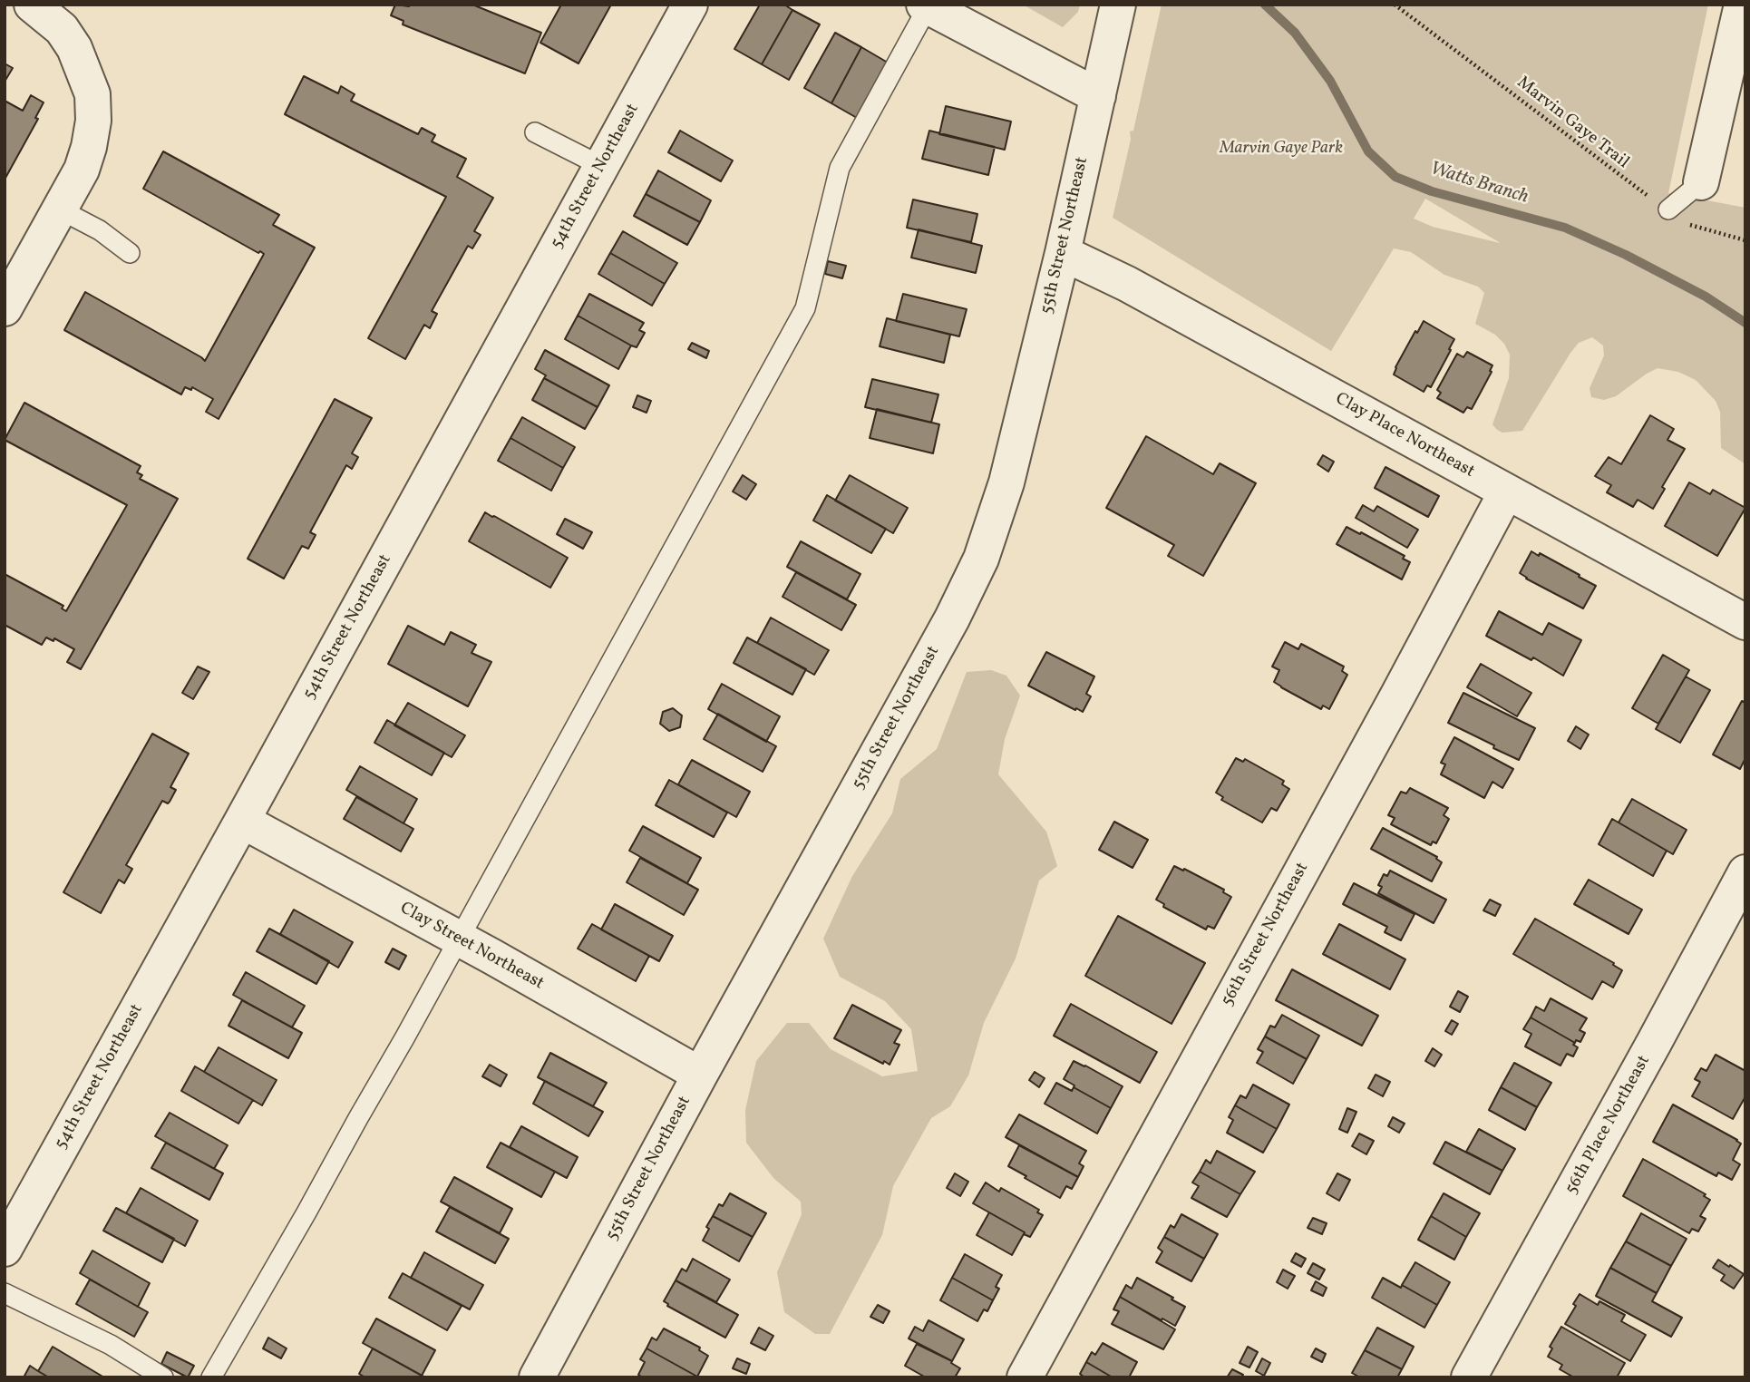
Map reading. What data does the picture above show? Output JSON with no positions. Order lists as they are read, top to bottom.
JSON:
{
  "streets": {
    "street": [
      "54th Street Northeast",
      "55th Street Northeast",
      "Clay Place Northeast",
      "56th Street Northeast",
      "Clay Street Northeast",
      "56th Place Northeast"
    ],
    "path": ["Marvin Gaye Trail"]
  },
  "crossings": [
    ["54th Street Northeast", "Clay Street Northeast"],
    ["55th Street Northeast", "Clay Place Northeast"],
    ["55th Street Northeast", "Clay Street Northeast"],
    ["Clay Place Northeast", "56th Street Northeast"]
  ],
  "water": ["Watts Branch"],
  "parks": ["Marvin Gaye Park"]
}
